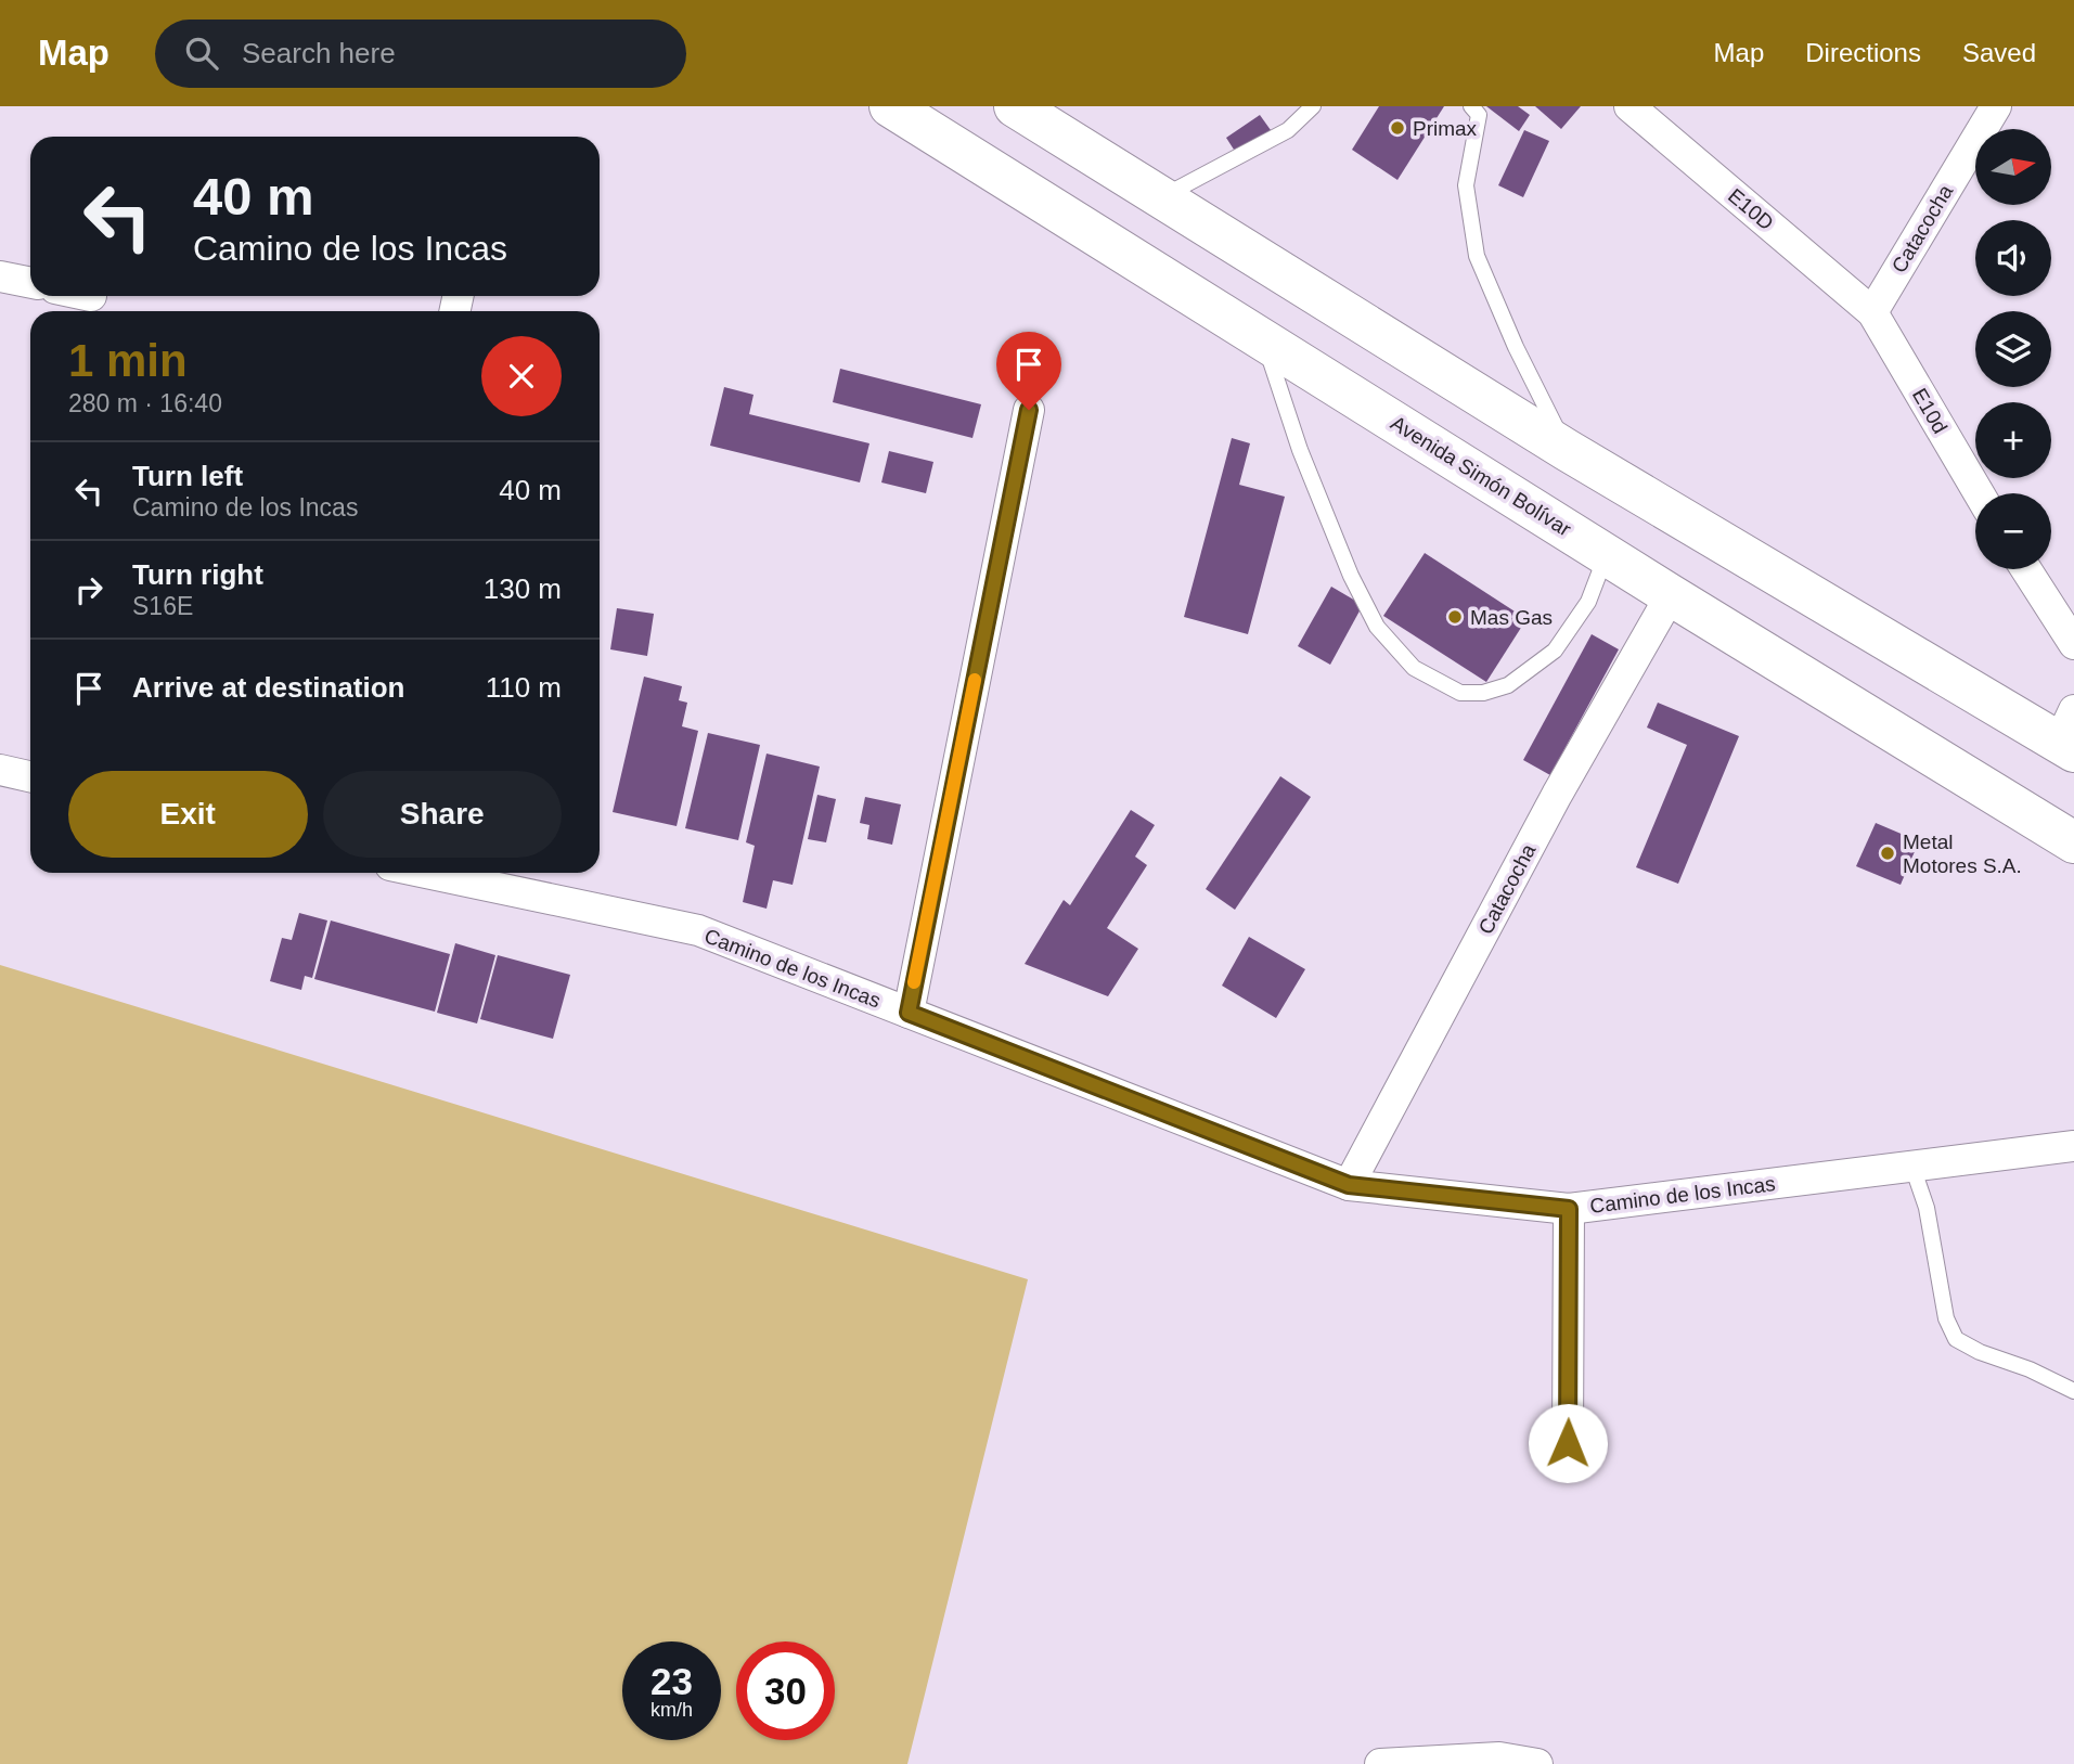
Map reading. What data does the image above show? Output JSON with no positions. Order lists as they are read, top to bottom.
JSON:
{
  "streets": {
    "highway": ["Avenida Simón Bolívar"],
    "street": [
      "E10D",
      "Catacocha",
      "E10d",
      "Camino de los Incas"
    ]
  },
  "crossings": [
    ["E10D", "Catacocha"],
    ["E10D", "E10d"],
    ["Catacocha", "E10d"],
    ["Catacocha", "Avenida Simón Bolívar"],
    ["Catacocha", "Camino de los Incas"]
  ],
  "places": ["Primax", "Mas Gas", "Metal Motores S.A."],
  "north": "right",
  "page": {
    "header": "Map",
    "search": "Search here",
    "nav": ["Map", "Directions", "Saved"],
    "map_buttons": ["+", "−"],
    "turn": ["40 m", "Camino de los Incas"],
    "heading": ["1 min", "280 m · 16:40"],
    "list": [
      {
        "name": "Turn left",
        "note": "Camino de los Incas",
        "value": "40 m"
      },
      {
        "name": "Turn right",
        "note": "S16E",
        "value": "130 m"
      },
      {
        "name": "Arrive at destination",
        "value": "110 m"
      }
    ],
    "buttons": ["Exit", "Share"],
    "speed": "23 km/h",
    "limit": "30"
  }
}
